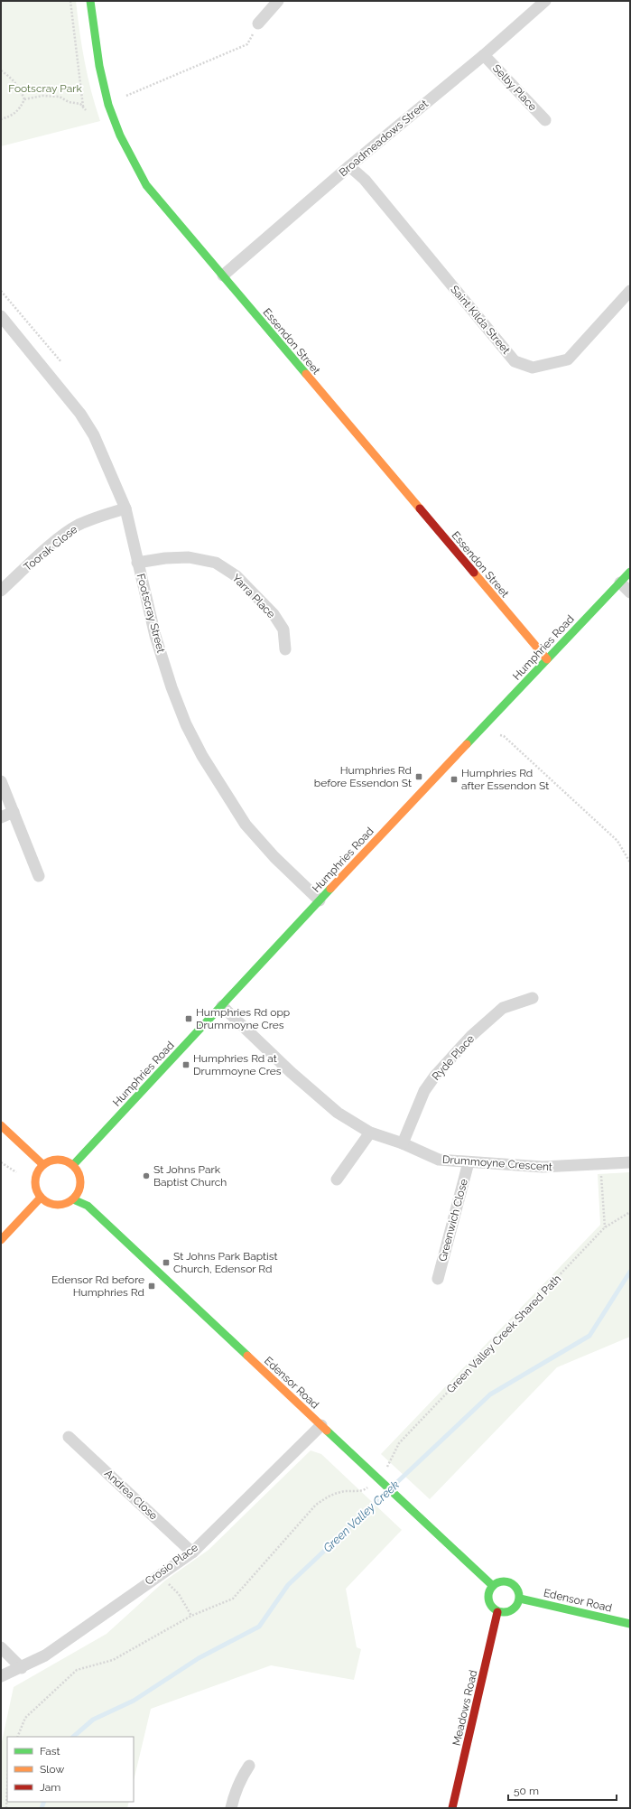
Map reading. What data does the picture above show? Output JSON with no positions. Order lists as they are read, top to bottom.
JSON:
{
  "streets": {
    "main road": [
      "Essendon Street",
      "Humphries Road",
      "Edensor Road",
      "Meadows Road"
    ],
    "street": [
      "Selby Place",
      "Broadmeadows Street",
      "Saint Kilda Street",
      "Toorak Close",
      "Yarra Place",
      "Footscray Street",
      "Ryde Place",
      "Drummoyne Crescent",
      "Greenwich Close",
      "Andrea Close",
      "Crosio Place"
    ],
    "path": ["Green Valley Creek Shared Path"]
  },
  "crossings": [
    ["Selby Place", "Broadmeadows Street"],
    ["Broadmeadows Street", "Saint Kilda Street"],
    ["Broadmeadows Street", "Essendon Street"],
    ["Essendon Street", "Humphries Road"],
    ["Toorak Close", "Footscray Street"],
    ["Yarra Place", "Footscray Street"],
    ["Footscray Street", "Humphries Road"],
    ["Humphries Road", "Drummoyne Crescent"],
    ["Humphries Road", "Edensor Road"],
    ["Ryde Place", "Drummoyne Crescent"],
    ["Drummoyne Crescent", "Greenwich Close"],
    ["Edensor Road", "Crosio Place"],
    ["Edensor Road", "Meadows Road"],
    ["Andrea Close", "Crosio Place"]
  ],
  "water": ["Green Valley Creek"],
  "parks": ["Footscray Park"],
  "places": {
    "transit": [
      "Humphries Rd before Essendon St",
      "Humphries Rd after Essendon St",
      "Humphries Rd opp Drummoyne Cres",
      "Humphries Rd at Drummoyne Cres",
      "St Johns Park Baptist Church, Edensor Rd",
      "Edensor Rd before Humphries Rd"
    ],
    "other": ["St Johns Park Baptist Church"]
  },
  "legend": ["Fast", "Slow", "Jam"],
  "scale_bar": "50 m"
}
